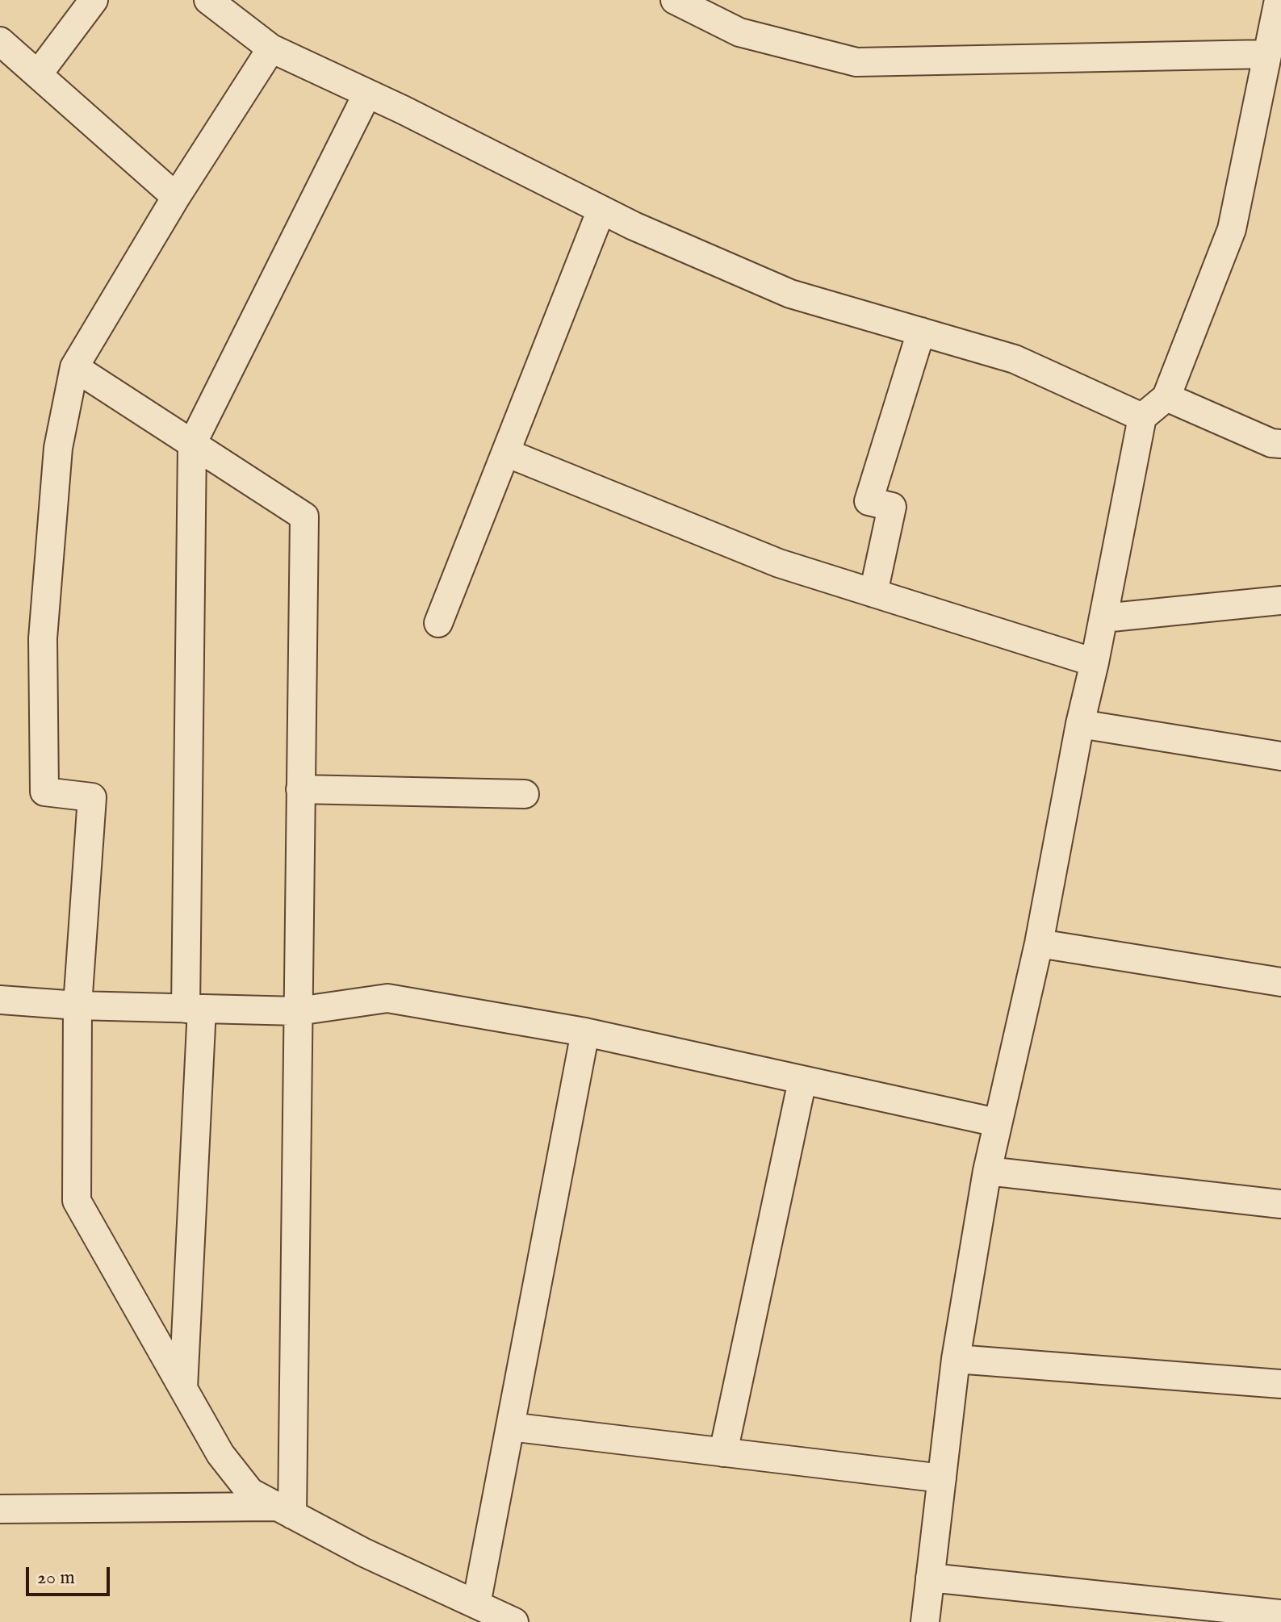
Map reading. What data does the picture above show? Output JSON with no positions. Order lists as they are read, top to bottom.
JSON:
{
  "scale_bar": "20 m"
}
